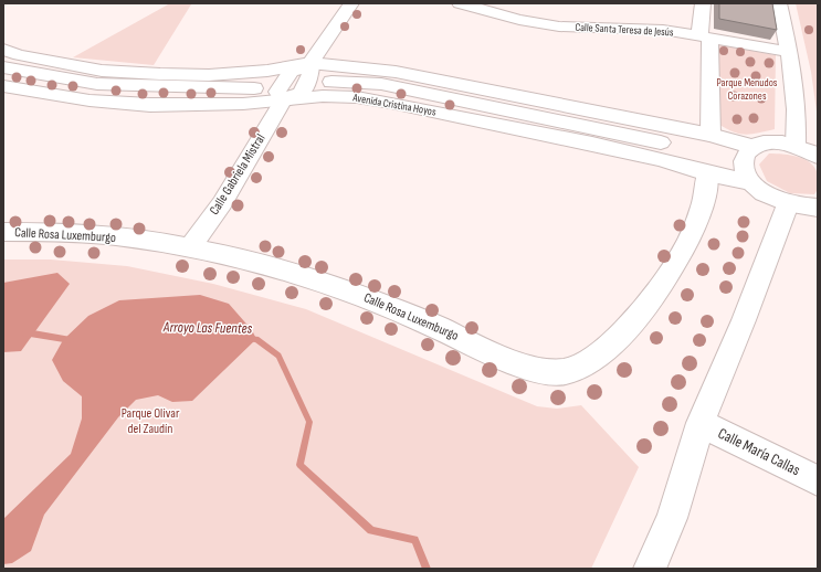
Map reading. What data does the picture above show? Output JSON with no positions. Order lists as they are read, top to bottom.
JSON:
{
  "streets": {
    "street": [
      "Calle Santa Teresa de Jesús",
      "Avenida Cristina Hoyos",
      "Calle Gabriela Mistral",
      "Calle Rosa Luxemburgo",
      "Calle María Callas"
    ]
  },
  "crossings": [
    ["Avenida Cristina Hoyos", "Calle Gabriela Mistral"],
    ["Avenida Cristina Hoyos", "Calle Rosa Luxemburgo"],
    ["Calle Gabriela Mistral", "Calle Rosa Luxemburgo"]
  ],
  "water": ["Arroyo Las Fuentes"],
  "parks": ["Parque Menudos Corazones", "Parque Olivar del Zaudín"]
}
